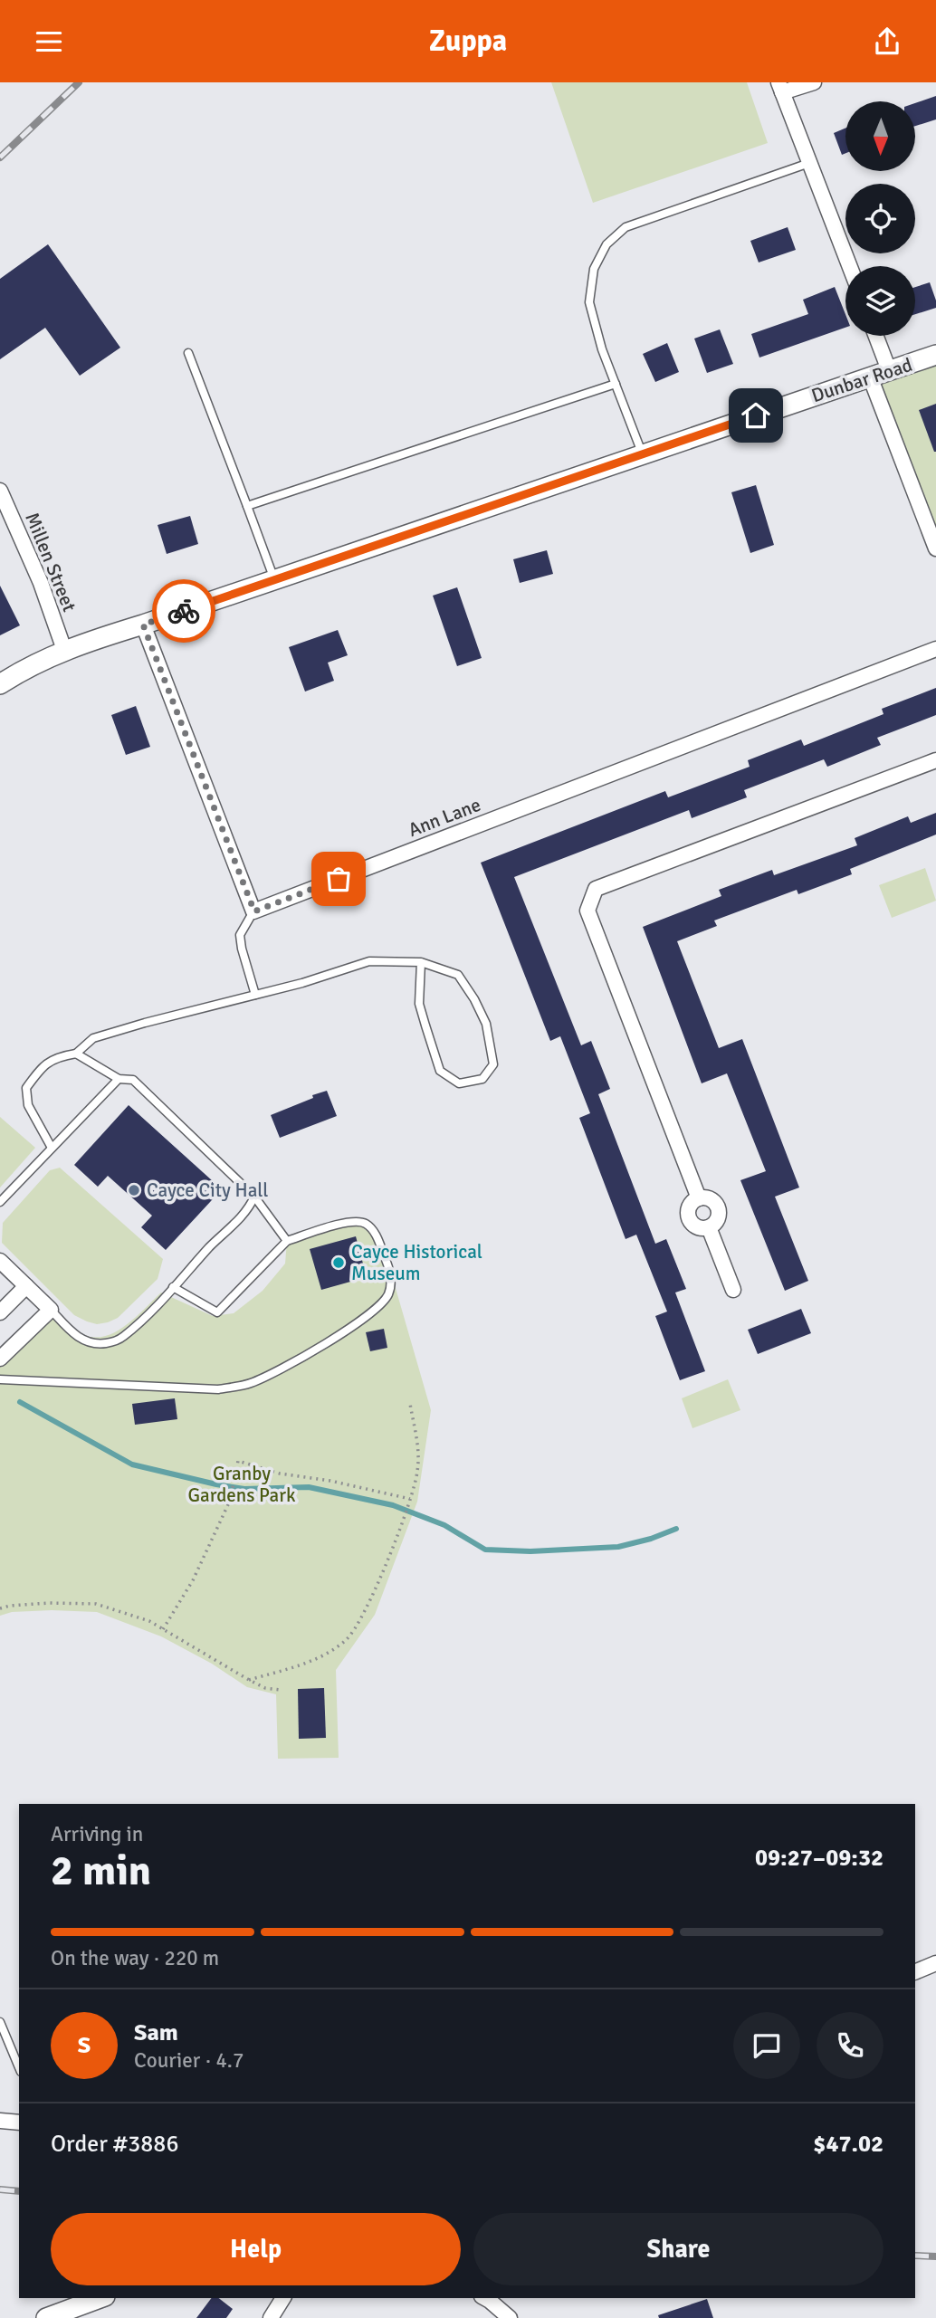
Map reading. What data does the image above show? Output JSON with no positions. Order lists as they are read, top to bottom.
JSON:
{
  "streets": {
    "street": ["Dunbar Road", "Millen Street", "Ann Lane"]
  },
  "crossings": [
    ["Dunbar Road", "Millen Street"]
  ],
  "parks": ["Granby Gardens Park"],
  "places": ["Cayce City Hall", "Cayce Historical Museum"],
  "north": "bottom",
  "page": {
    "header": "Zuppa",
    "heading": ["2 min", "Arriving in", "09:27–09:32"],
    "panel": [
      "Sam",
      "Courier · 4.7",
      "Order #3886",
      "$47.02"
    ],
    "bar": "On the way · 220 m",
    "round": "S",
    "buttons": ["Help", "Share"]
  }
}
